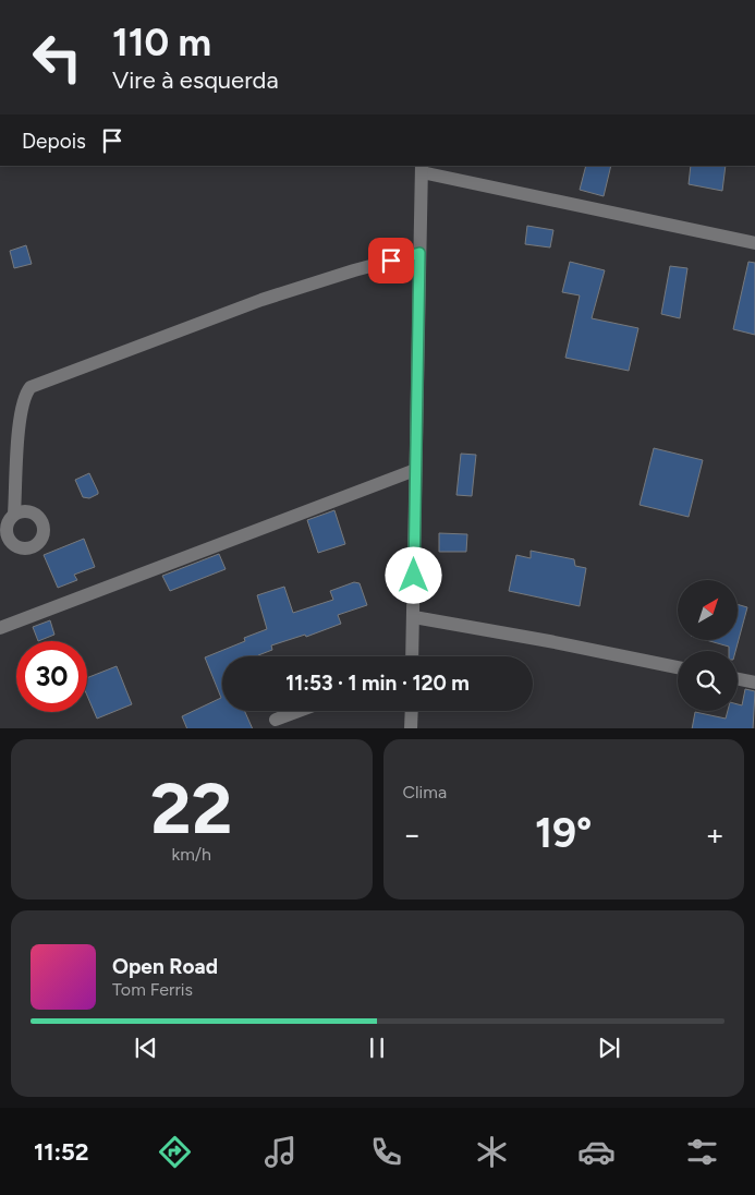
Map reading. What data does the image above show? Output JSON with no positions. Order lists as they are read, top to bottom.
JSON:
{
  "north": "top right",
  "page": {
    "turn": ["110 m", "Vire à esquerda"],
    "then": "Depois",
    "limit": "30",
    "trip": "11:53 · 1 min · 120 m",
    "tile": [
      ["22", "km/h"],
      "Clima"
    ],
    "heat": ["−", "19°", "+"],
    "song": ["Open Road", "Tom Ferris"],
    "tabs": "11:52"
  }
}
